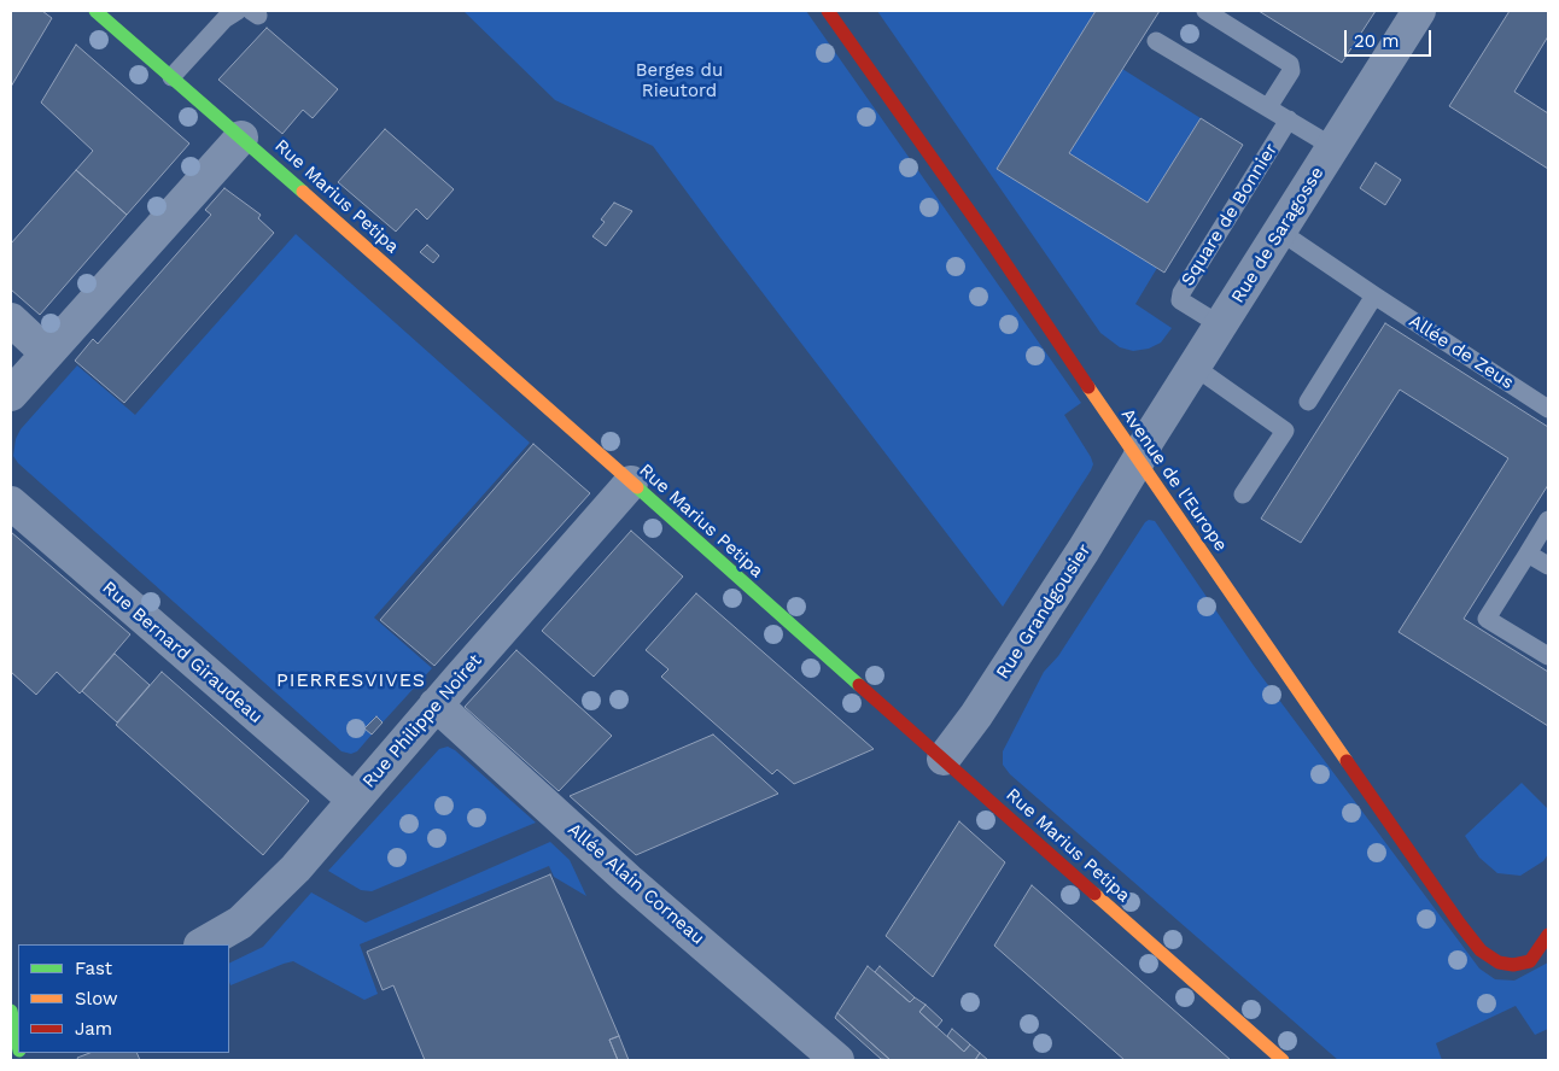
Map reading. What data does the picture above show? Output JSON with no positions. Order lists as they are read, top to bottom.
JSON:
{
  "streets": {
    "street": [
      "Rue Marius Petipa",
      "Rue de Saragosse",
      "Avenue de l'Europe",
      "Rue Grandgousier",
      "Rue Bernard Giraudeau",
      "Rue Philippe Noiret",
      "Allée Alain Corneau"
    ],
    "lane": ["Square de Bonnier", "Allée de Zeus"]
  },
  "crossings": [
    ["Rue Marius Petipa", "Rue Grandgousier"],
    ["Rue Marius Petipa", "Rue Philippe Noiret"],
    ["Square de Bonnier", "Rue de Saragosse"],
    ["Rue de Saragosse", "Allée de Zeus"],
    ["Rue de Saragosse", "Avenue de l'Europe"],
    ["Rue de Saragosse", "Rue Grandgousier"],
    ["Avenue de l'Europe", "Rue Grandgousier"],
    ["Rue Bernard Giraudeau", "Rue Philippe Noiret"],
    ["Rue Philippe Noiret", "Allée Alain Corneau"]
  ],
  "districts": ["PIERRESVIVES"],
  "parks": ["Berges du Rieutord"],
  "legend": ["Fast", "Slow", "Jam"],
  "scale_bar": "20 m"
}
